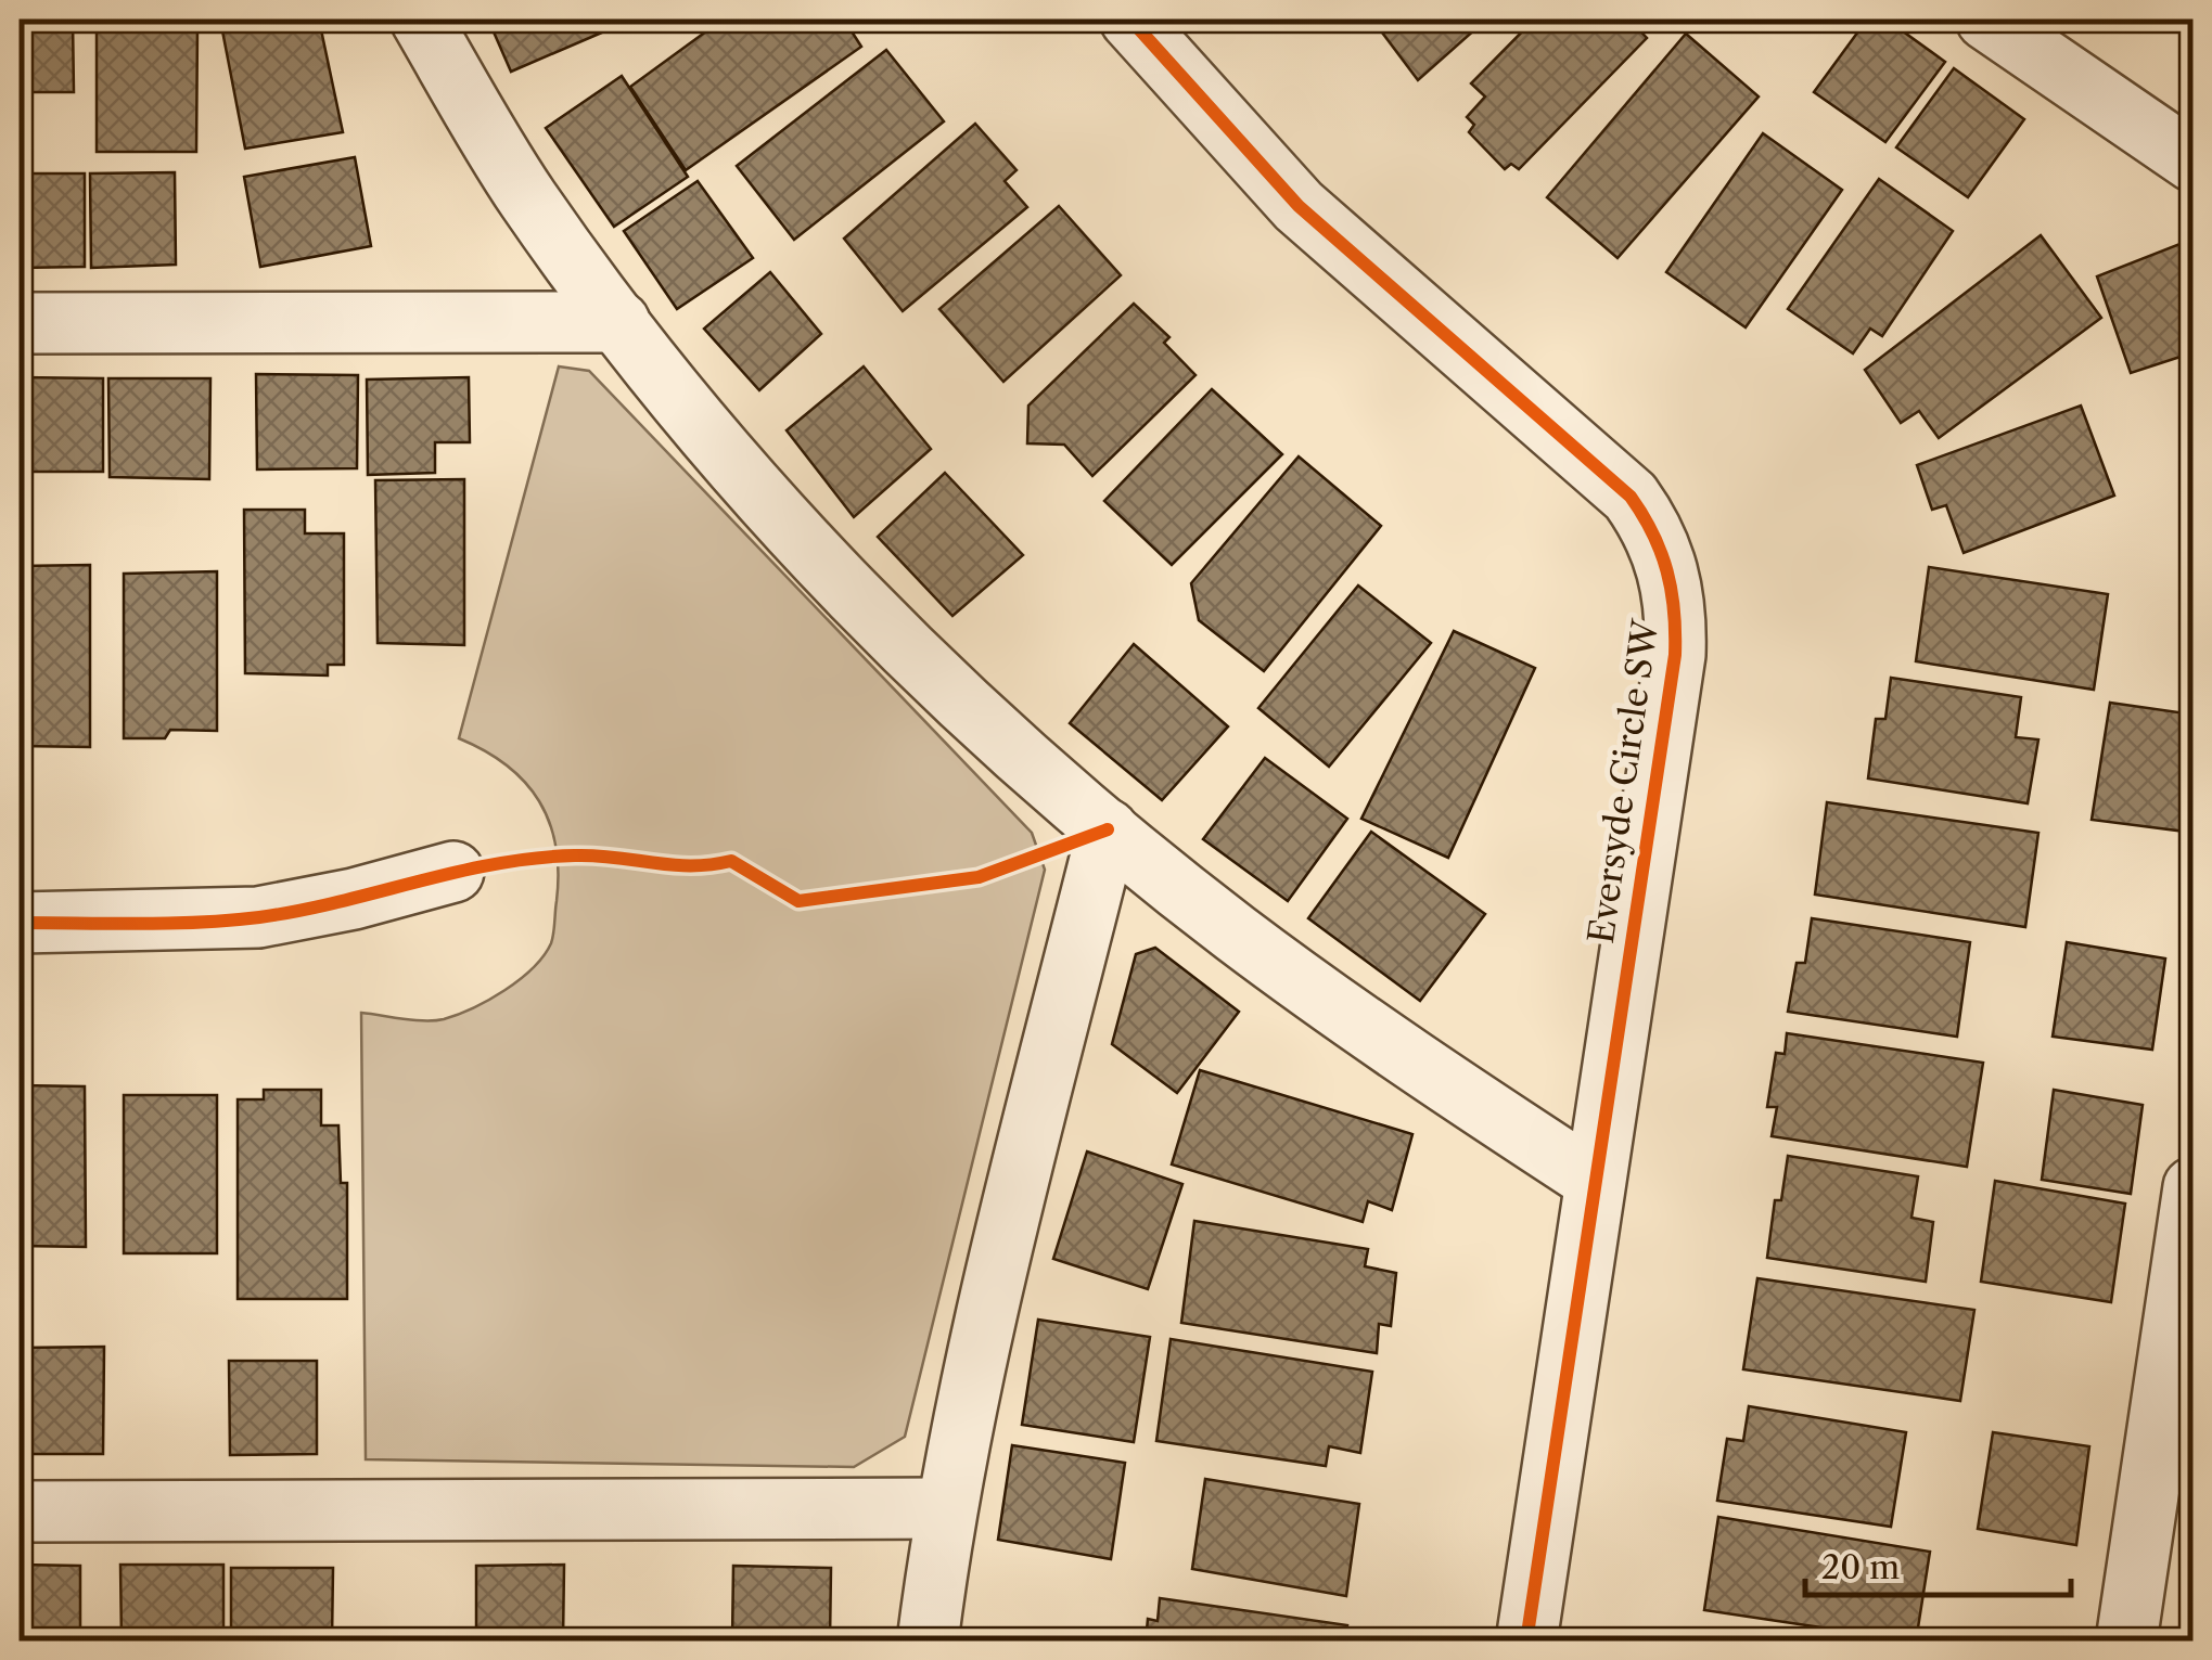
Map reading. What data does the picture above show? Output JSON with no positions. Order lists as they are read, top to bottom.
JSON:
{
  "streets": {
    "street": ["Eversyde Circle SW"]
  },
  "scale_bar": "20 m"
}
